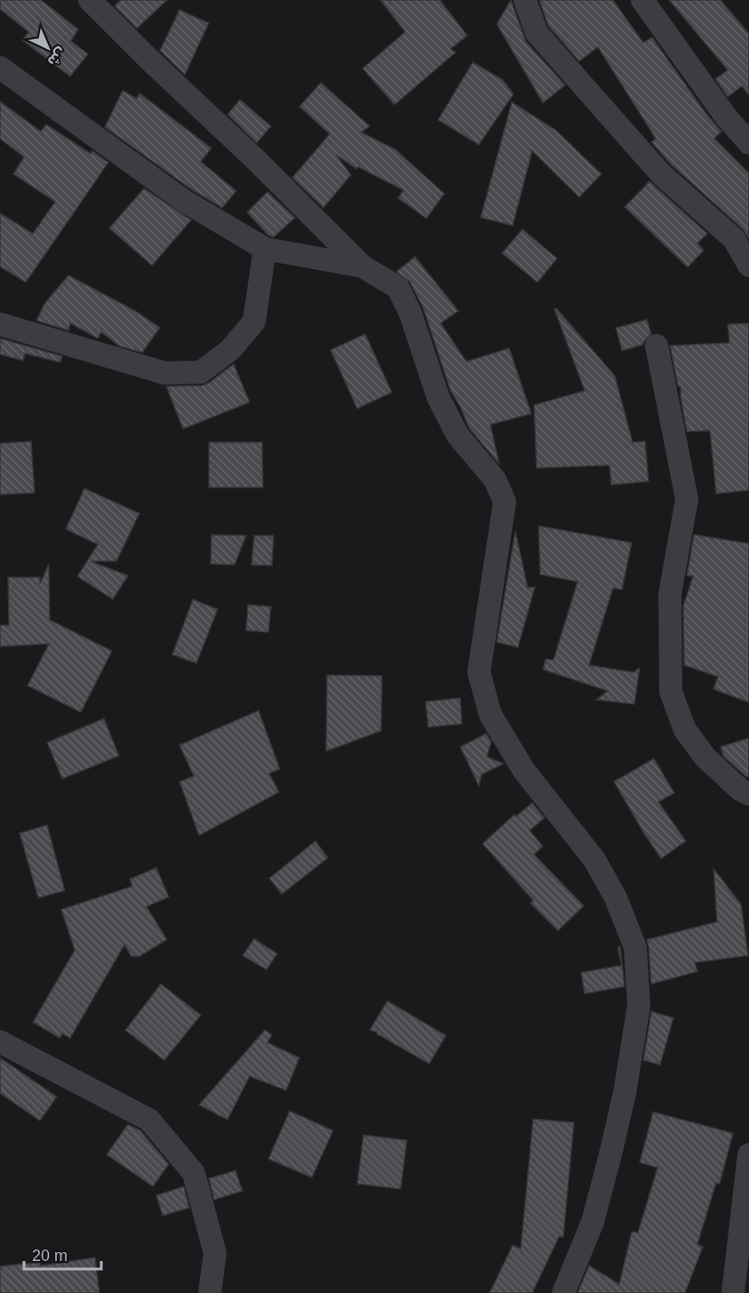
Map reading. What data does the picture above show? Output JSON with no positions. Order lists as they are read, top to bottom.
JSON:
{
  "scale_bar": "20 m",
  "north": "bottom right"
}
